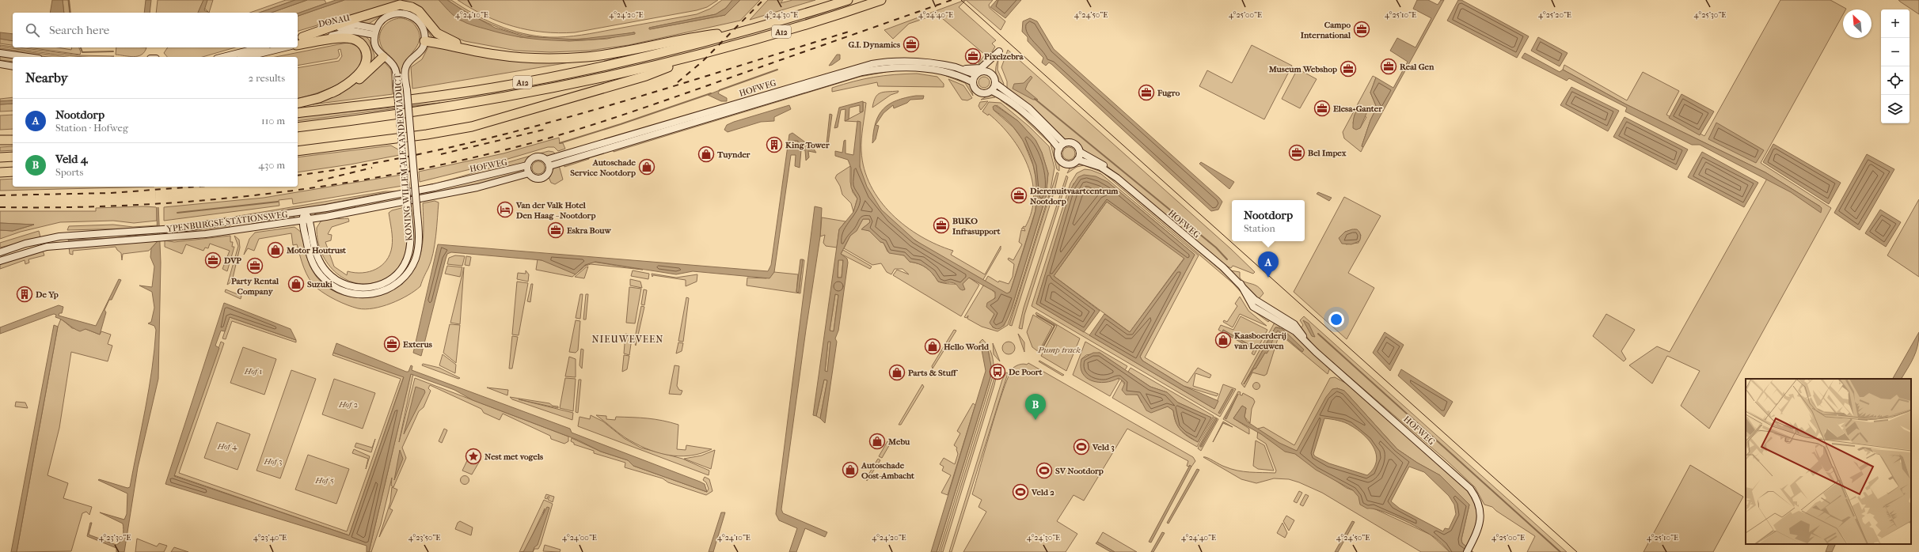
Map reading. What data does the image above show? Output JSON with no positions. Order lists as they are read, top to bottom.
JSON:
{
  "streets": {
    "highway": ["A12"],
    "main road": [
      "DONAU",
      "HOFWEG",
      "KONING WILLEM-ALEXANDERVIADUCT",
      "YPENBURGSE STATIONSWEG"
    ]
  },
  "crossings": [
    ["DONAU", "A12"],
    ["A12", "KONING WILLEM-ALEXANDERVIADUCT"],
    ["HOFWEG", "YPENBURGSE STATIONSWEG"],
    ["KONING WILLEM-ALEXANDERVIADUCT", "YPENBURGSE STATIONSWEG"]
  ],
  "districts": ["NIEUWEVEEN"],
  "parks": [
    "Pump track",
    "Hof 1",
    "Hof 2",
    "Hof 4",
    "Hof 3",
    "Hof 5"
  ],
  "places": {
    "office": [
      "Campo International",
      "G.I. Dynamics",
      "Pixelzebra",
      "Real Gen",
      "Museum Webshop",
      "Fugro",
      "Elesa+Ganter",
      "Bel Impex",
      "Dierenuitvaartcentrum Nootdorp",
      "BUKO Infrasupport",
      "Eskra Bouw",
      "DVP",
      "Party Rental Company",
      "Exterus"
    ],
    "building": ["King Tower", "De Yp"],
    "shop": [
      "Tuynder",
      "Autoschade Service Nootdorp",
      "Motor Houtrust",
      "Suzuki",
      "Kaasboerderij van Leeuwen",
      "Hello World",
      "Parts & Stuff",
      "Mebu",
      "Autoschade Oost-Ambacht"
    ],
    "hotel": ["Van der Valk Hotel Den Haag - Nootdorp"],
    "bus stop": ["De Poort"],
    "sports": ["Veld 3", "SV Nootdorp", "Veld 2"],
    "place": ["Nest met vogels"]
  },
  "north": "top left",
  "page": {
    "map_buttons": ["+", "−"],
    "search": "Search here",
    "heading": ["Nearby", "2 results"],
    "list": [
      {
        "mark": "A",
        "name": "Nootdorp",
        "note": "Station · Hofweg",
        "value": "110 m"
      },
      {
        "mark": "B",
        "name": "Veld 4",
        "note": "Sports",
        "value": "430 m"
      }
    ],
    "popup": ["Nootdorp", "Station"],
    "pins": ["A", "B"]
  },
  "coordinates": [
    "4°24'10\"E",
    "4°24'20\"E",
    "4°24'30\"E",
    "4°25'00\"E",
    "4°24'40\"E",
    "4°24'50\"E",
    "4°25'10\"E",
    "4°25'20\"E",
    "4°25'30\"E",
    "4°23'30\"E",
    "4°23'40\"E",
    "4°23'50\"E",
    "4°24'00\"E"
  ]
}
